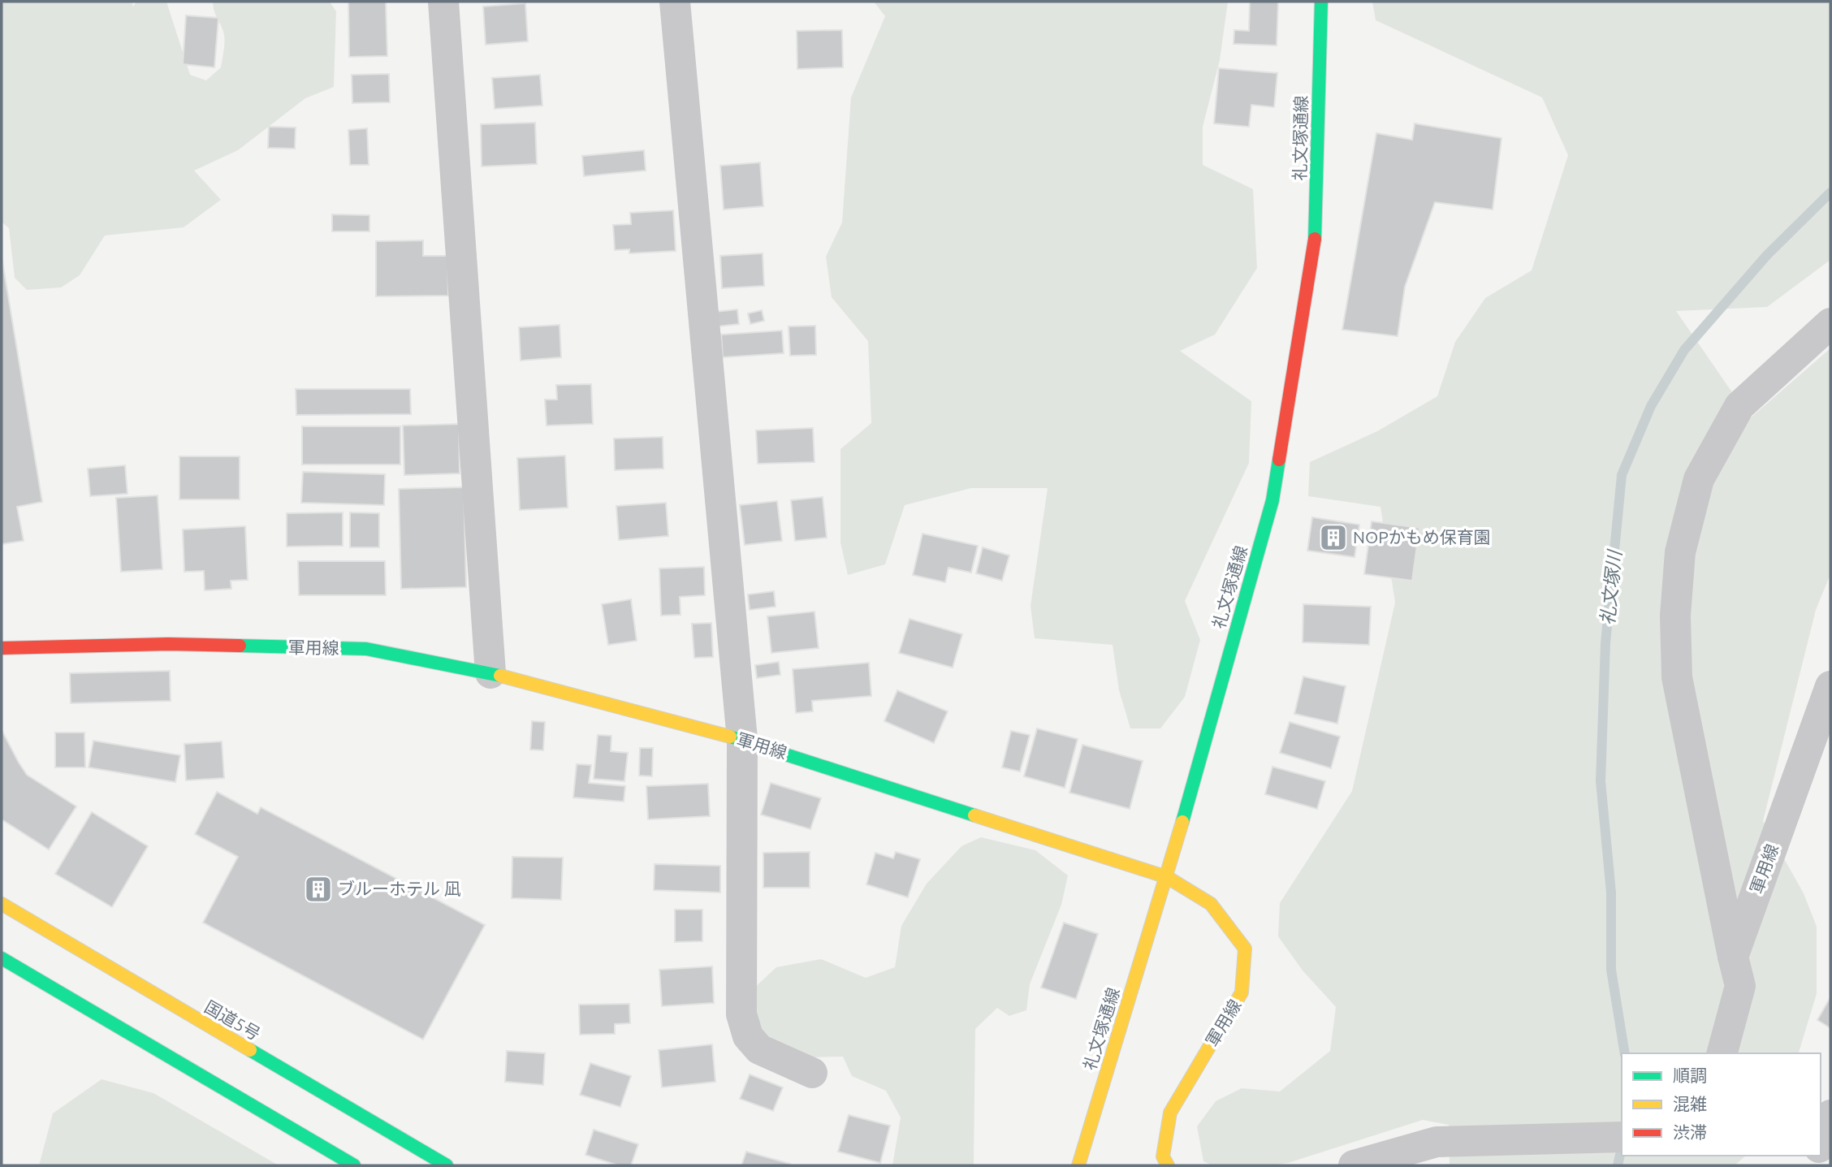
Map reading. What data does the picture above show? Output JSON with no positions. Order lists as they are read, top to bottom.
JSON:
{
  "streets": {
    "main road": ["礼文塚通線", "軍用線", "国道5号"]
  },
  "crossings": [
    ["礼文塚通線", "軍用線"]
  ],
  "water": ["礼文塚川"],
  "places": {
    "building": ["NOPかもめ保育園", "ブルーホテル 凪"]
  },
  "legend": ["順調", "混雑", "渋滞"]
}
